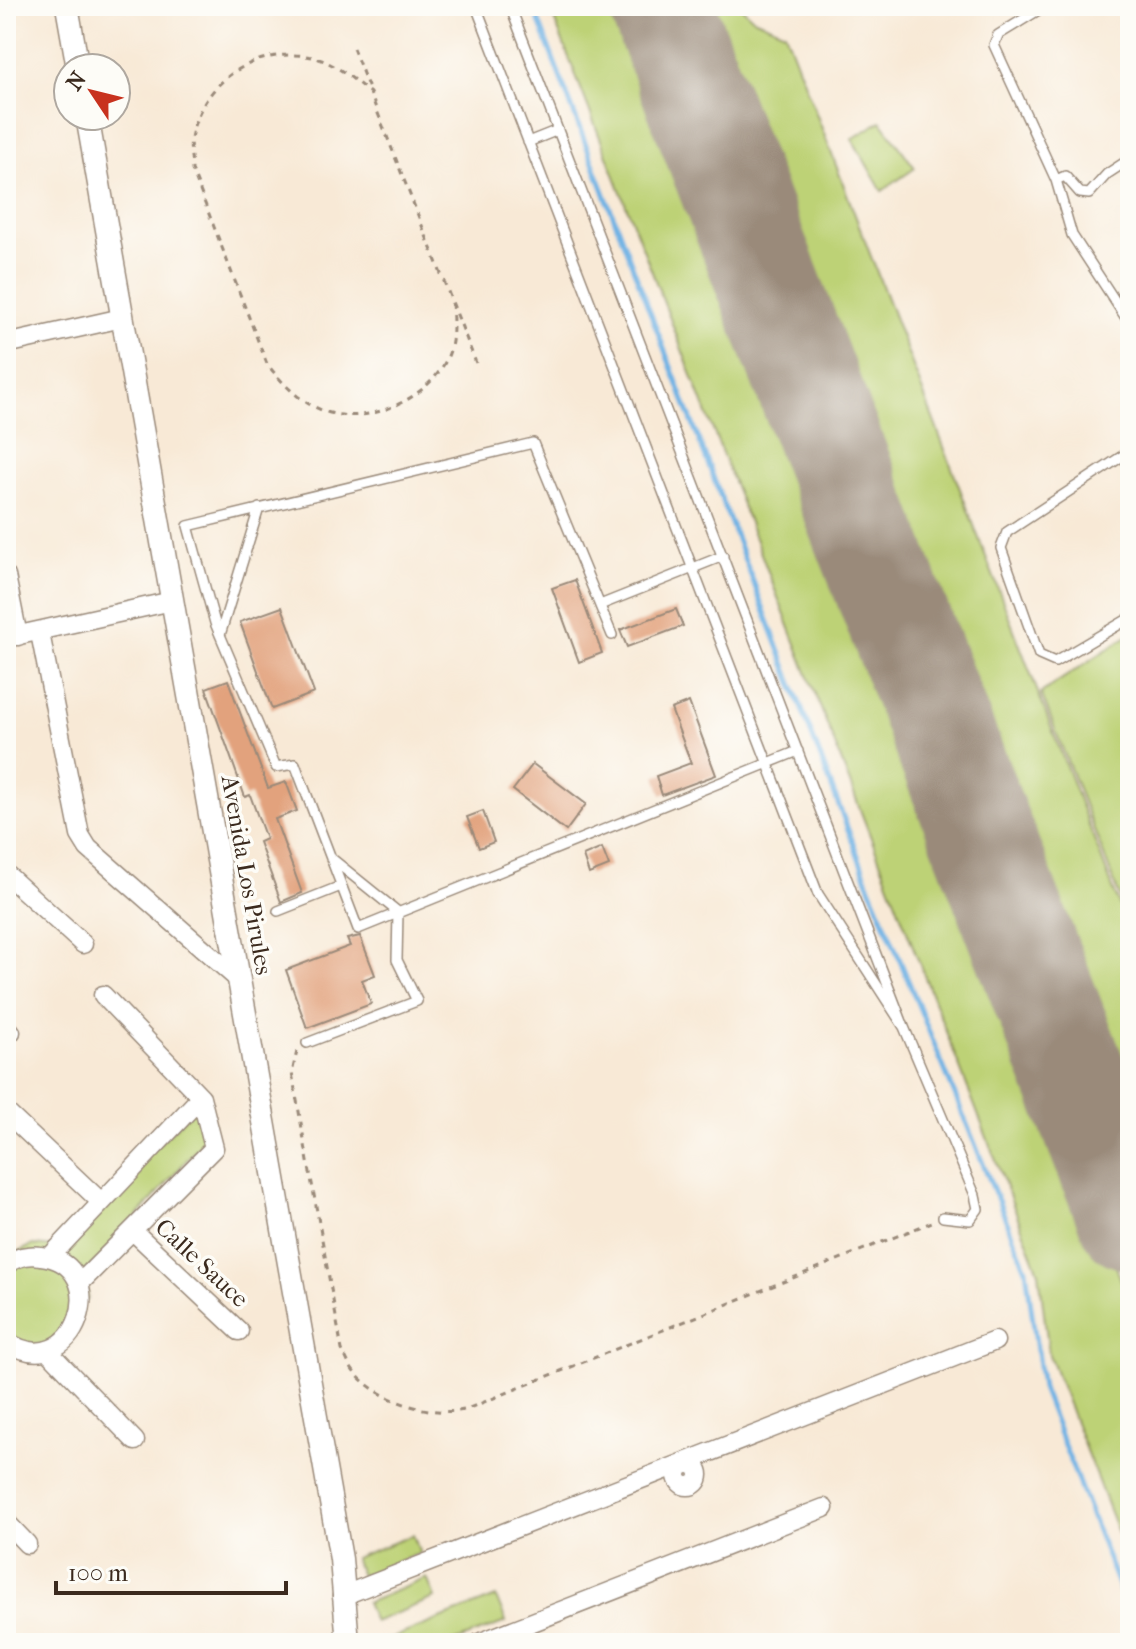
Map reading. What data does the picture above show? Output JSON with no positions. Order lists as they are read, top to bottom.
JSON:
{
  "streets": {
    "street": ["Avenida Los Pirules", "Calle Sauce"]
  },
  "scale_bar": "100 m",
  "north": "top left"
}
